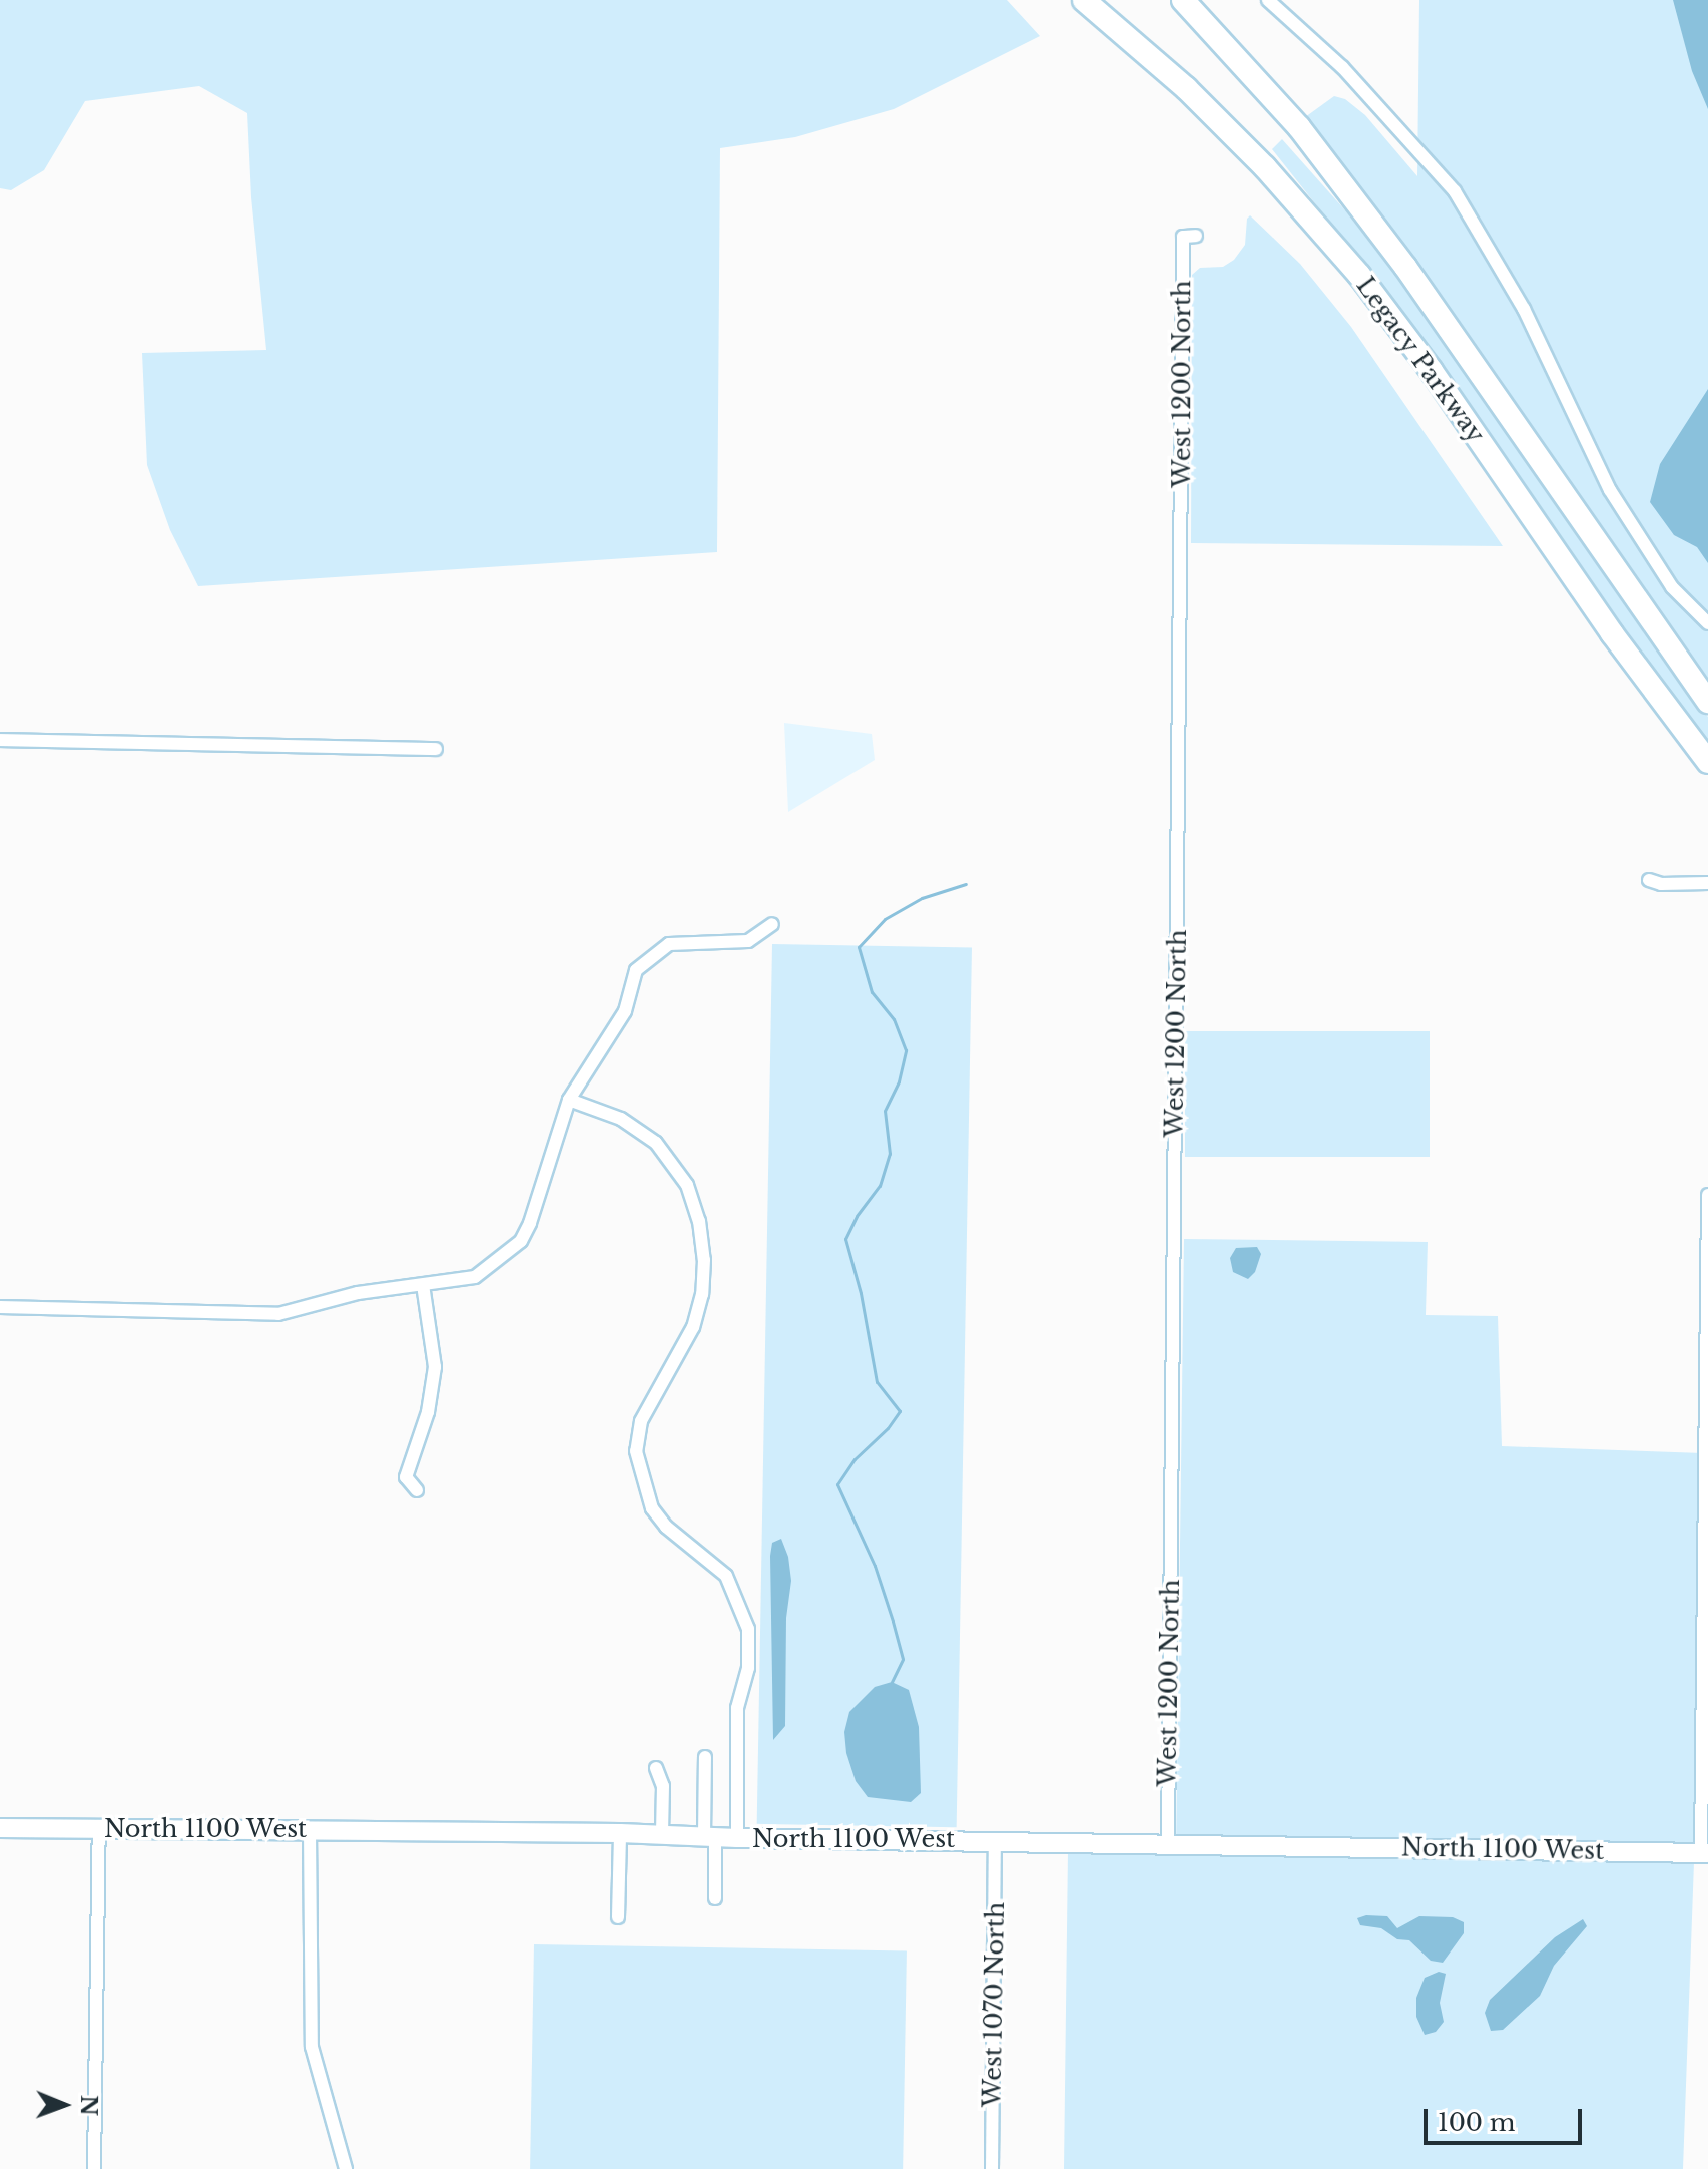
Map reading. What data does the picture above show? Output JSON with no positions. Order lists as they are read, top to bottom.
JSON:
{
  "streets": {
    "highway": ["Legacy Parkway"],
    "street": ["West 1200 North", "North 1100 West", "West 1070 North"]
  },
  "crossings": [
    ["West 1200 North", "North 1100 West"],
    ["North 1100 West", "West 1070 North"]
  ],
  "scale_bar": "100 m",
  "north": "right"
}
